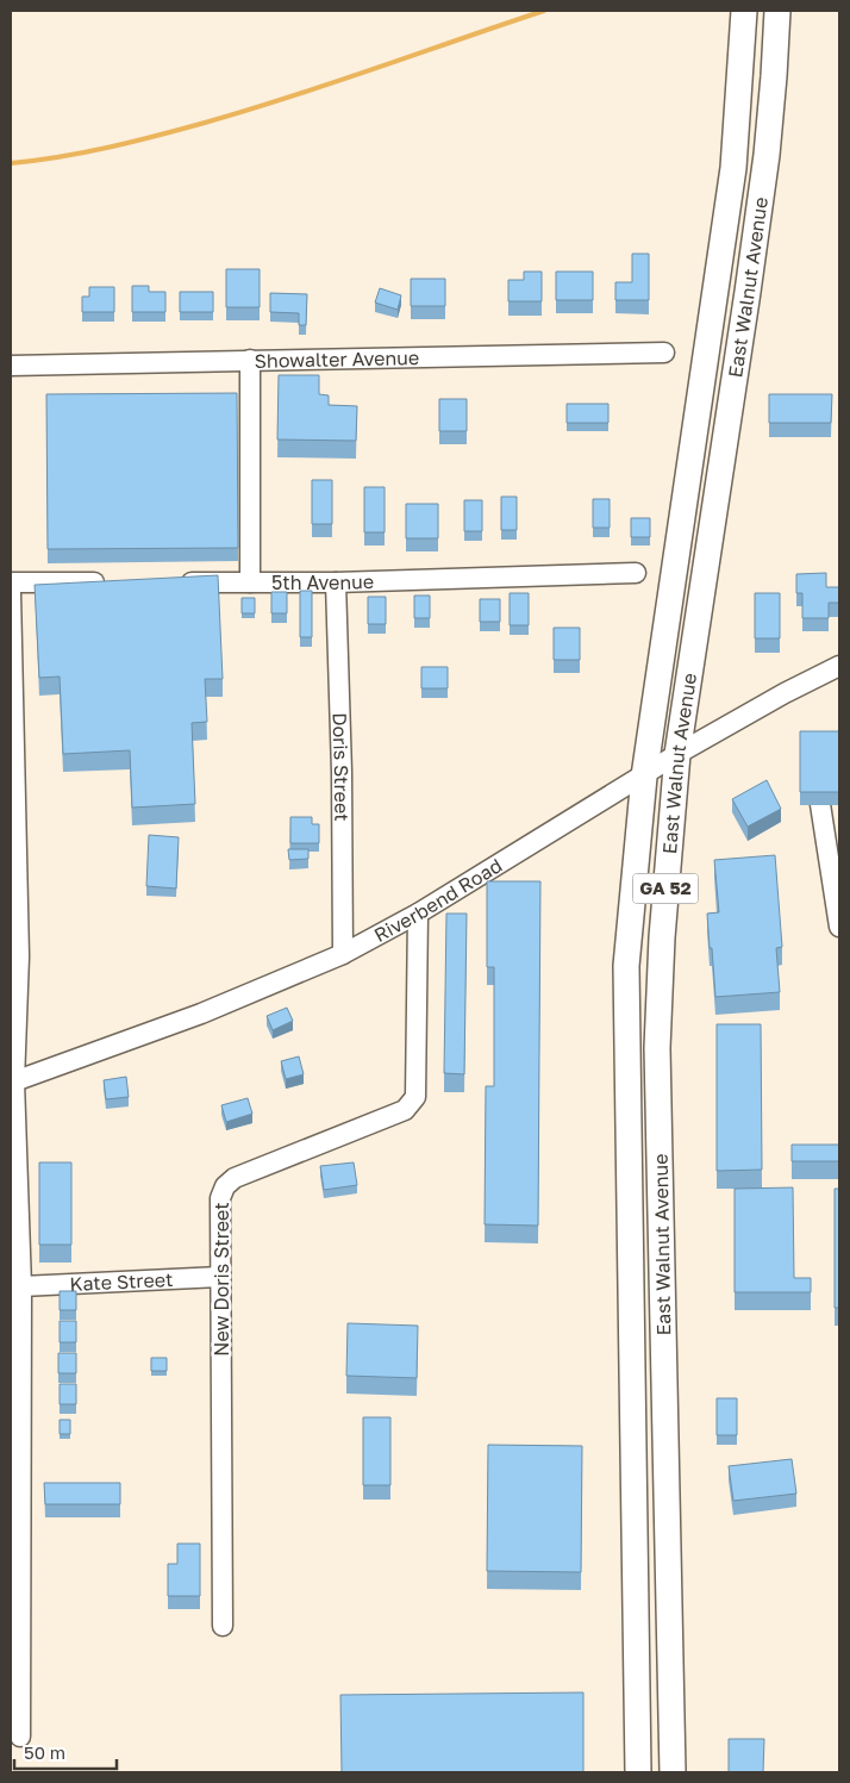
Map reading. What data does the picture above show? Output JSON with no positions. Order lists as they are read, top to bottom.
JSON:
{
  "streets": {
    "main road": ["East Walnut Avenue", "GA 52"],
    "street": [
      "Showalter Avenue",
      "5th Avenue",
      "Doris Street",
      "Riverbend Road",
      "New Doris Street",
      "Kate Street"
    ]
  },
  "crossings": [
    ["East Walnut Avenue", "Riverbend Road"],
    ["5th Avenue", "Doris Street"],
    ["Doris Street", "Riverbend Road"],
    ["Riverbend Road", "New Doris Street"],
    ["New Doris Street", "Kate Street"]
  ],
  "scale_bar": "50 m"
}
